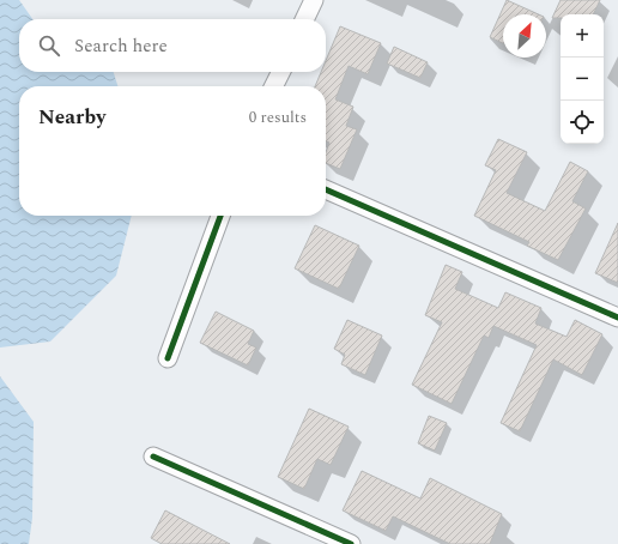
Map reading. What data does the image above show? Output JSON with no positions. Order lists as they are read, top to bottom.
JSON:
{
  "north": "top right",
  "page": {
    "map_buttons": ["+", "−"],
    "search": "Search here",
    "heading": ["Nearby", "0 results"]
  }
}
